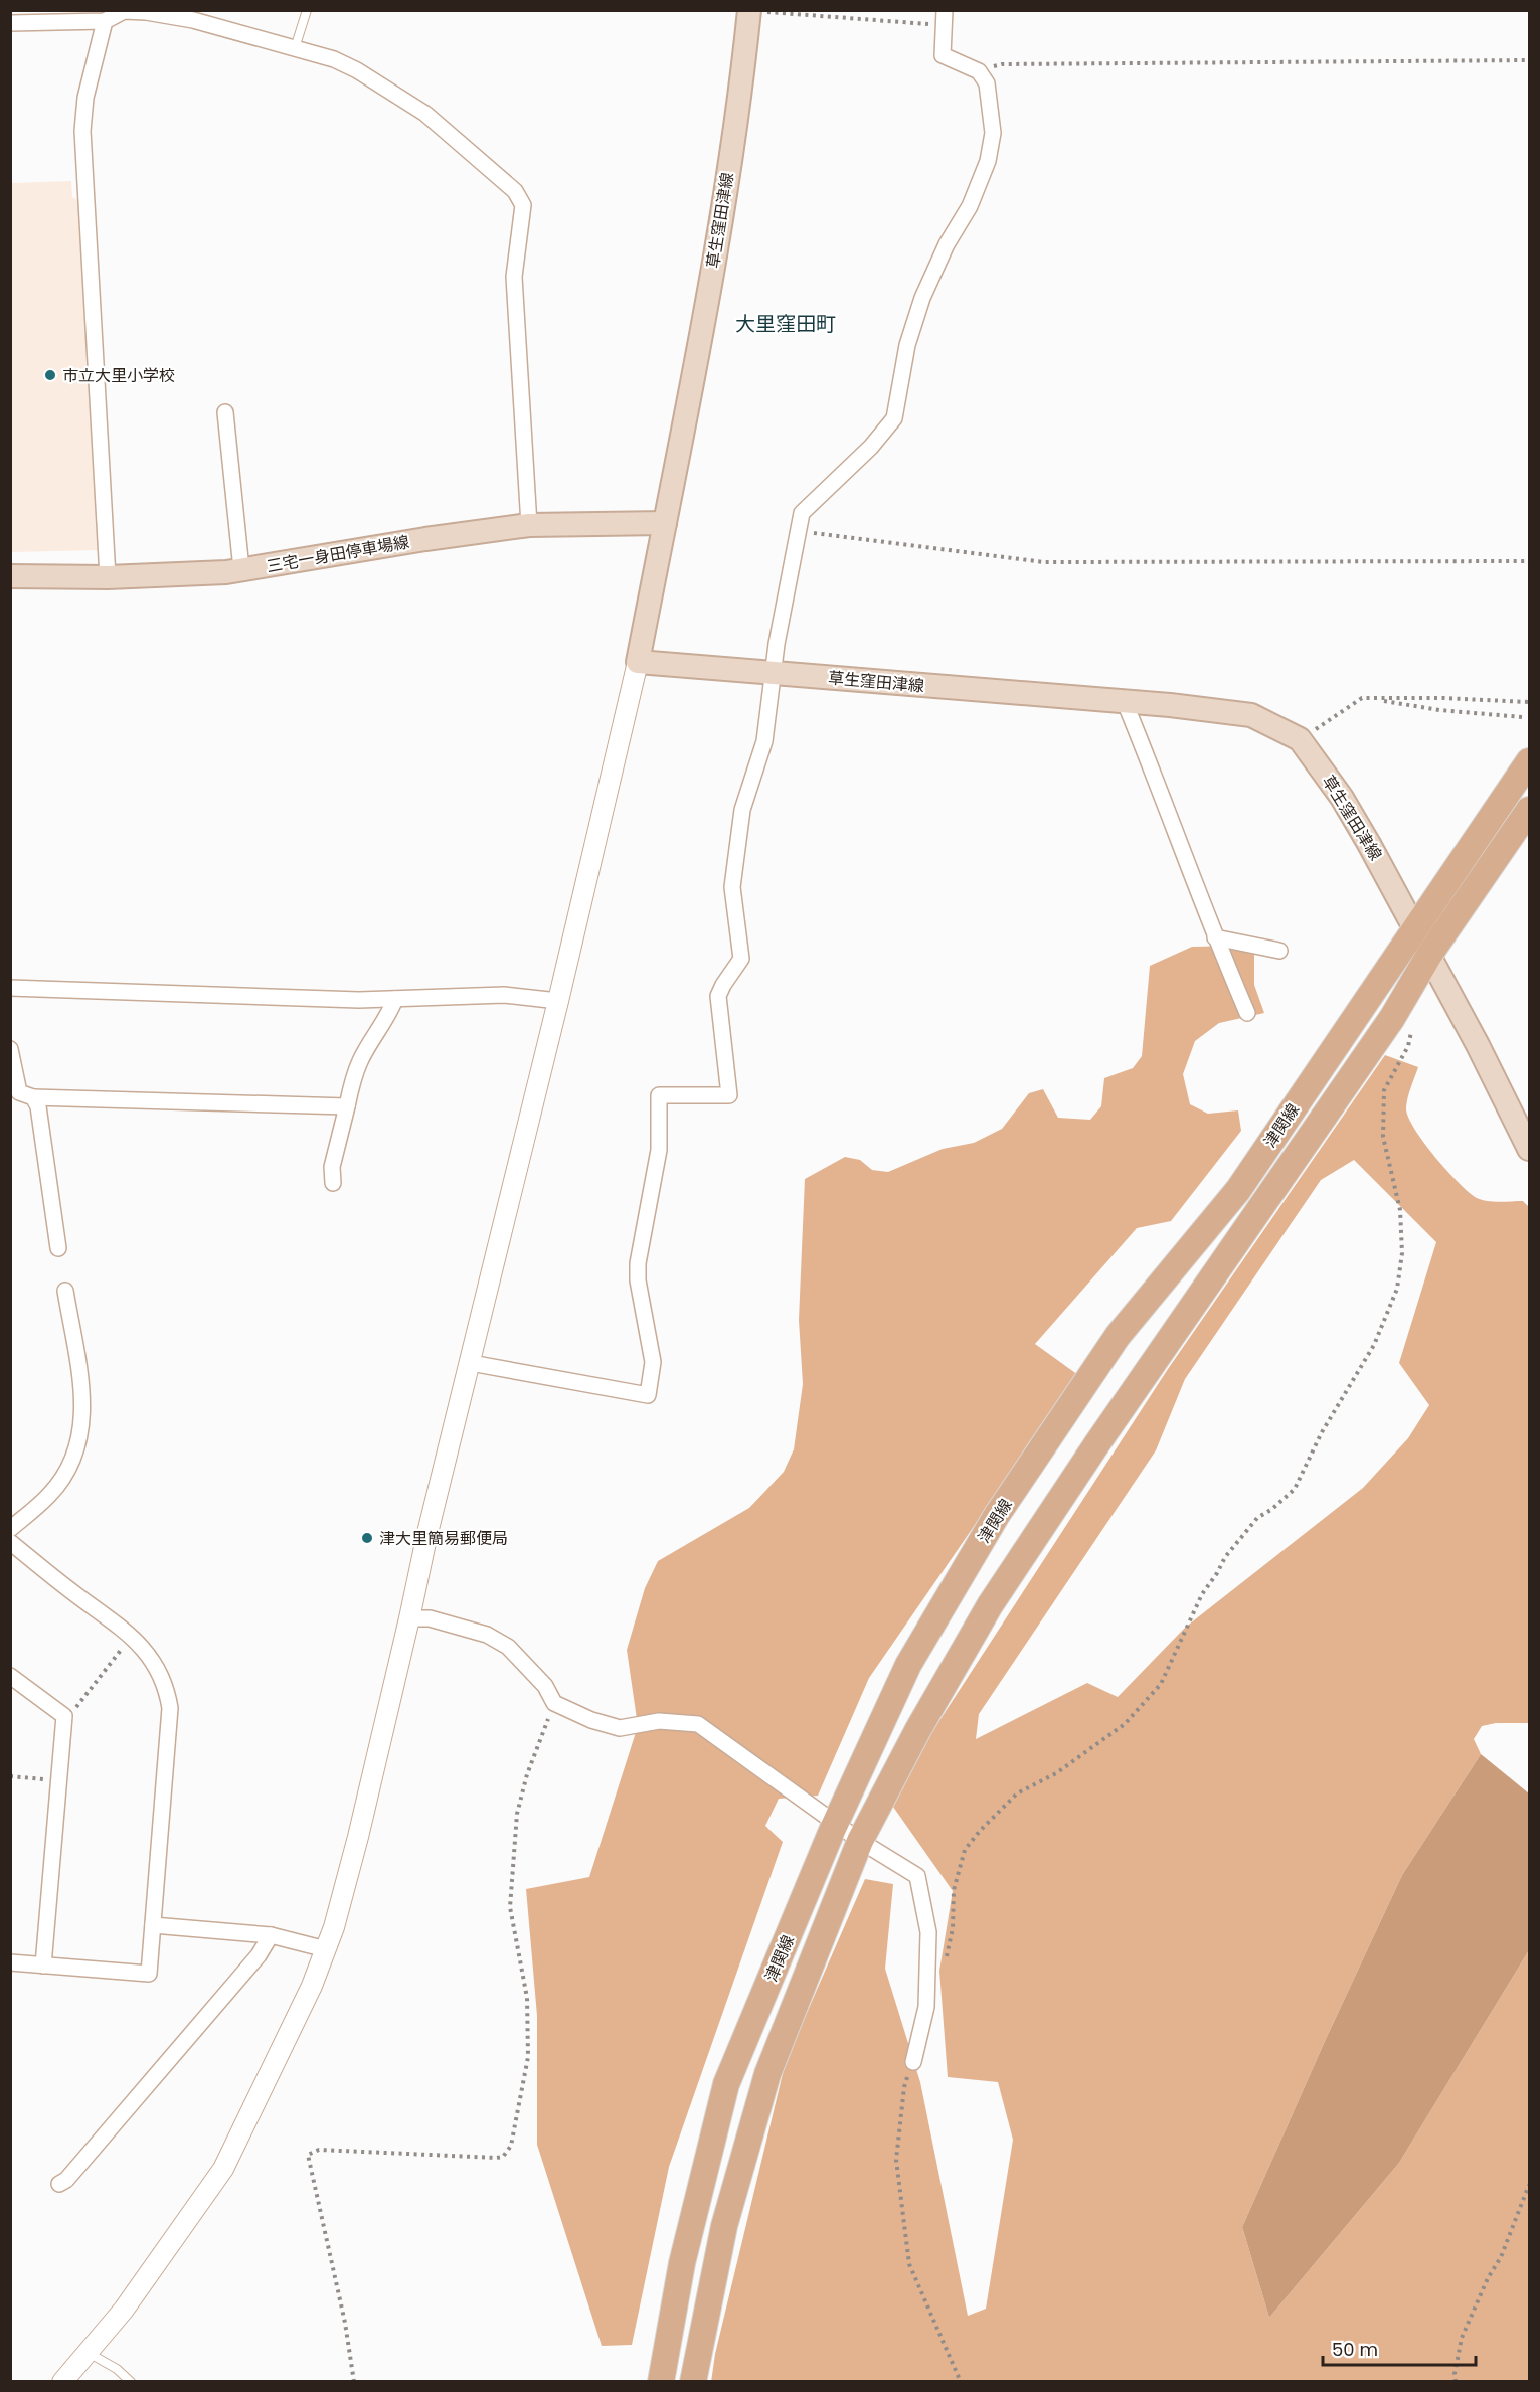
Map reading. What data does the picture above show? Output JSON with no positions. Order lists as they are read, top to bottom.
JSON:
{
  "streets": {
    "main road": ["草生窪田津線", "三宅一身田停車場線", "津関線"]
  },
  "crossings": [
    ["草生窪田津線", "三宅一身田停車場線"],
    ["草生窪田津線", "津関線"]
  ],
  "districts": ["大里窪田町"],
  "places": ["市立大里小学校", "津大里簡易郵便局"],
  "scale_bar": "50 m"
}
